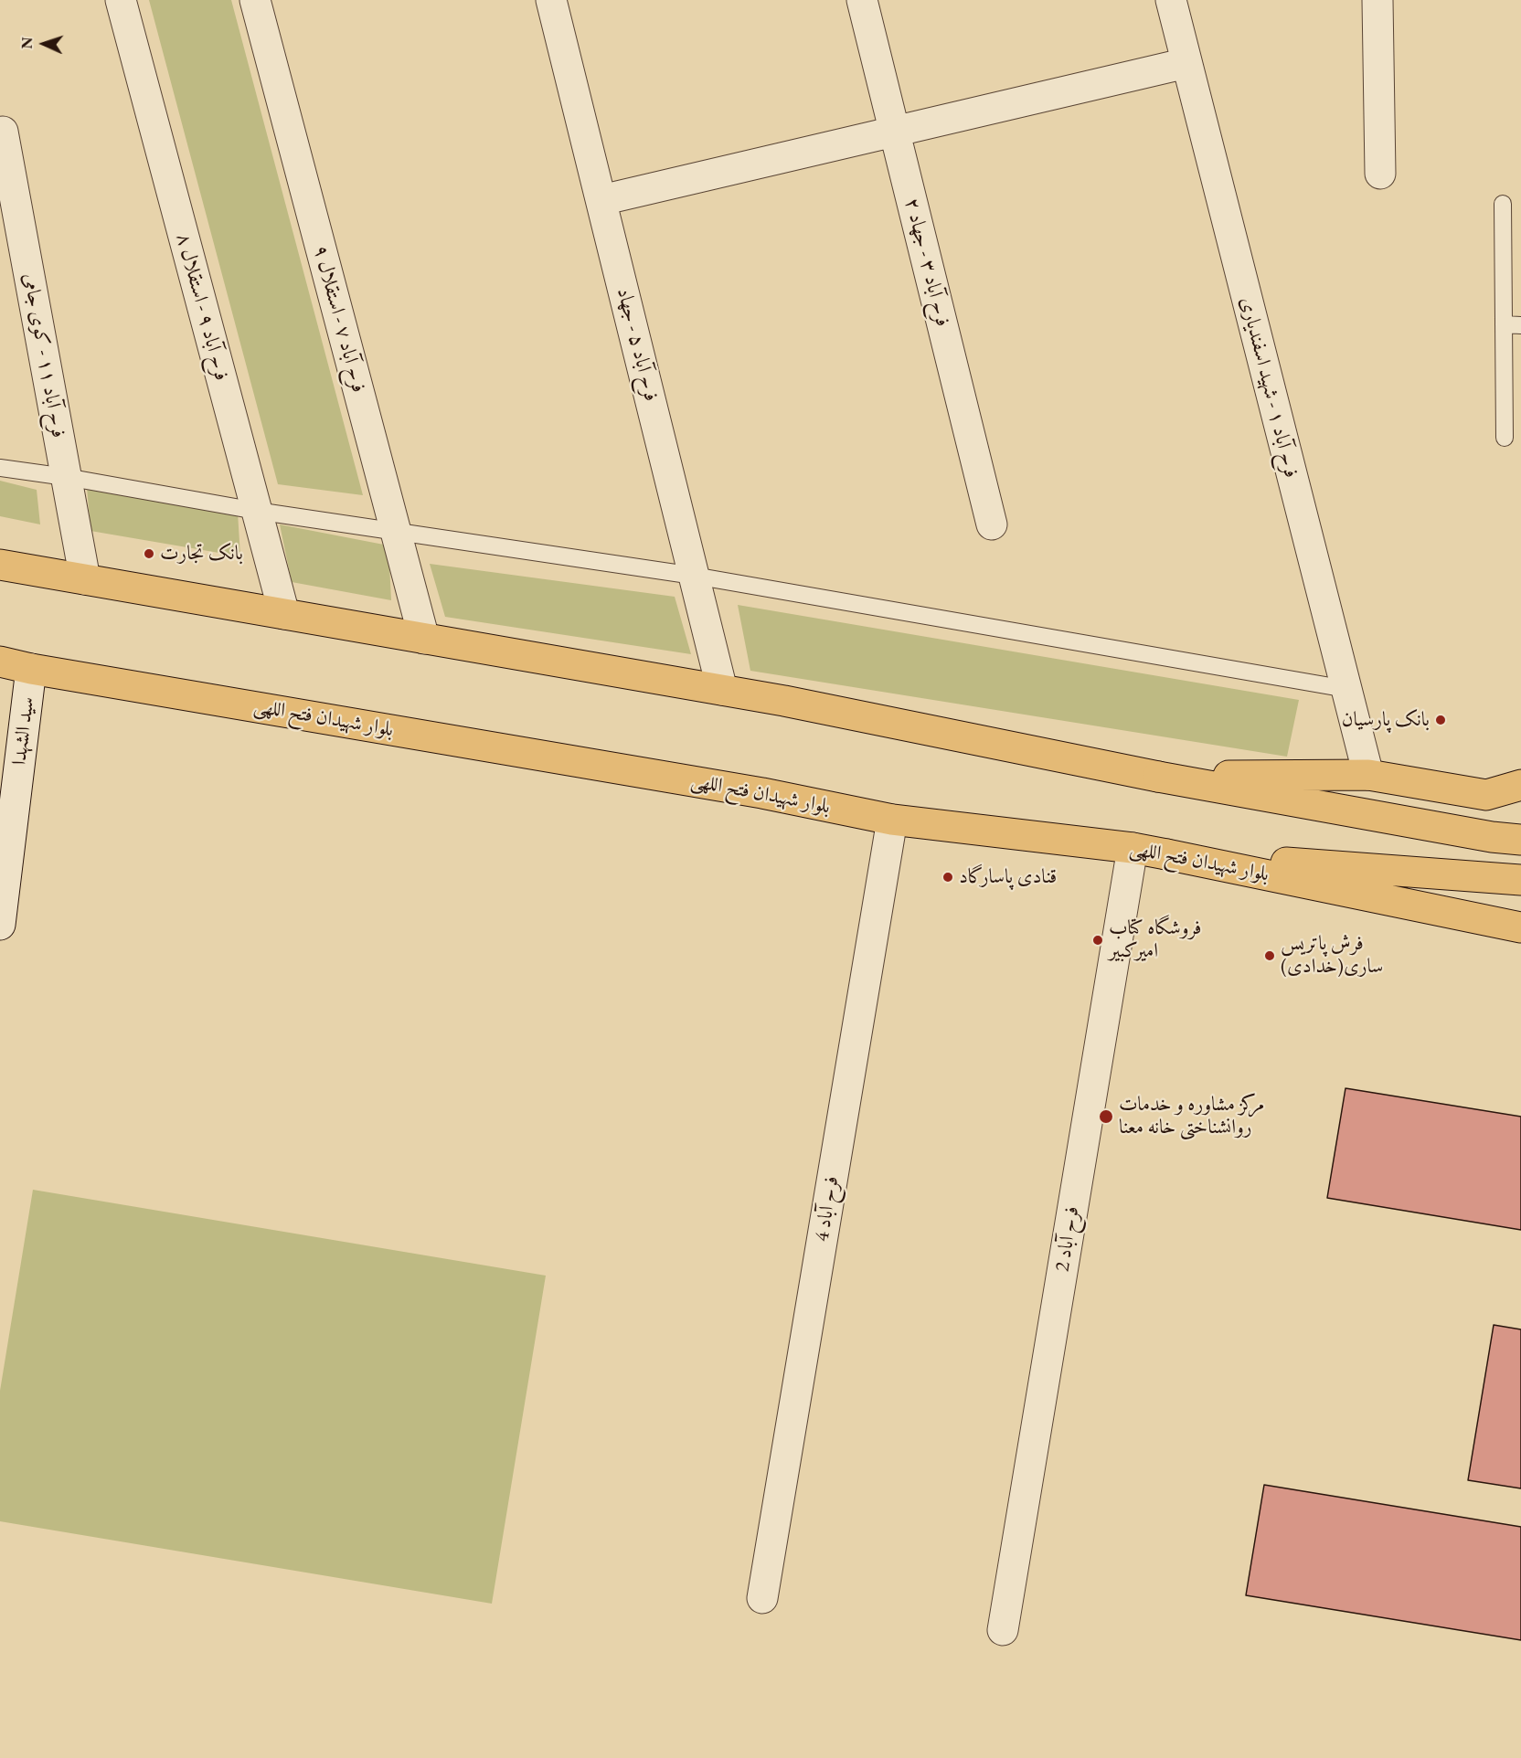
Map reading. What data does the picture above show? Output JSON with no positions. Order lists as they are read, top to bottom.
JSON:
{
  "streets": {
    "main road": ["بلوار شهیدان فتح اللهی"],
    "street": [
      "فرح آباد ۳ - جهاد ۲",
      "فرح آباد ۹ - استقلال ۸",
      "فرح آباد ۷ - استقلال ۹",
      "فرح آباد ۵ - جهاد",
      "فرح آباد ۱۱ - کوی جامی",
      "فرح آباد ۱ - شهید اسفندیاری",
      "سید الشهدا",
      "فرح آباد 4",
      "فرح آباد 2"
    ]
  },
  "crossings": [
    ["بلوار شهیدان فتح اللهی", "سید الشهدا"],
    ["بلوار شهیدان فتح اللهی", "فرح آباد 4"],
    ["بلوار شهیدان فتح اللهی", "فرح آباد 2"]
  ],
  "places": [
    "بانک تجارت",
    "بانک پارسیان",
    "قنادی پاسارگاد",
    "فروشگاه کتاب امیرکبیر",
    "فرش پاتریس (خدادی)ساری",
    "مرکز مشاوره و خدمات روانشناختی خانه معنا"
  ],
  "north": "left"
}
